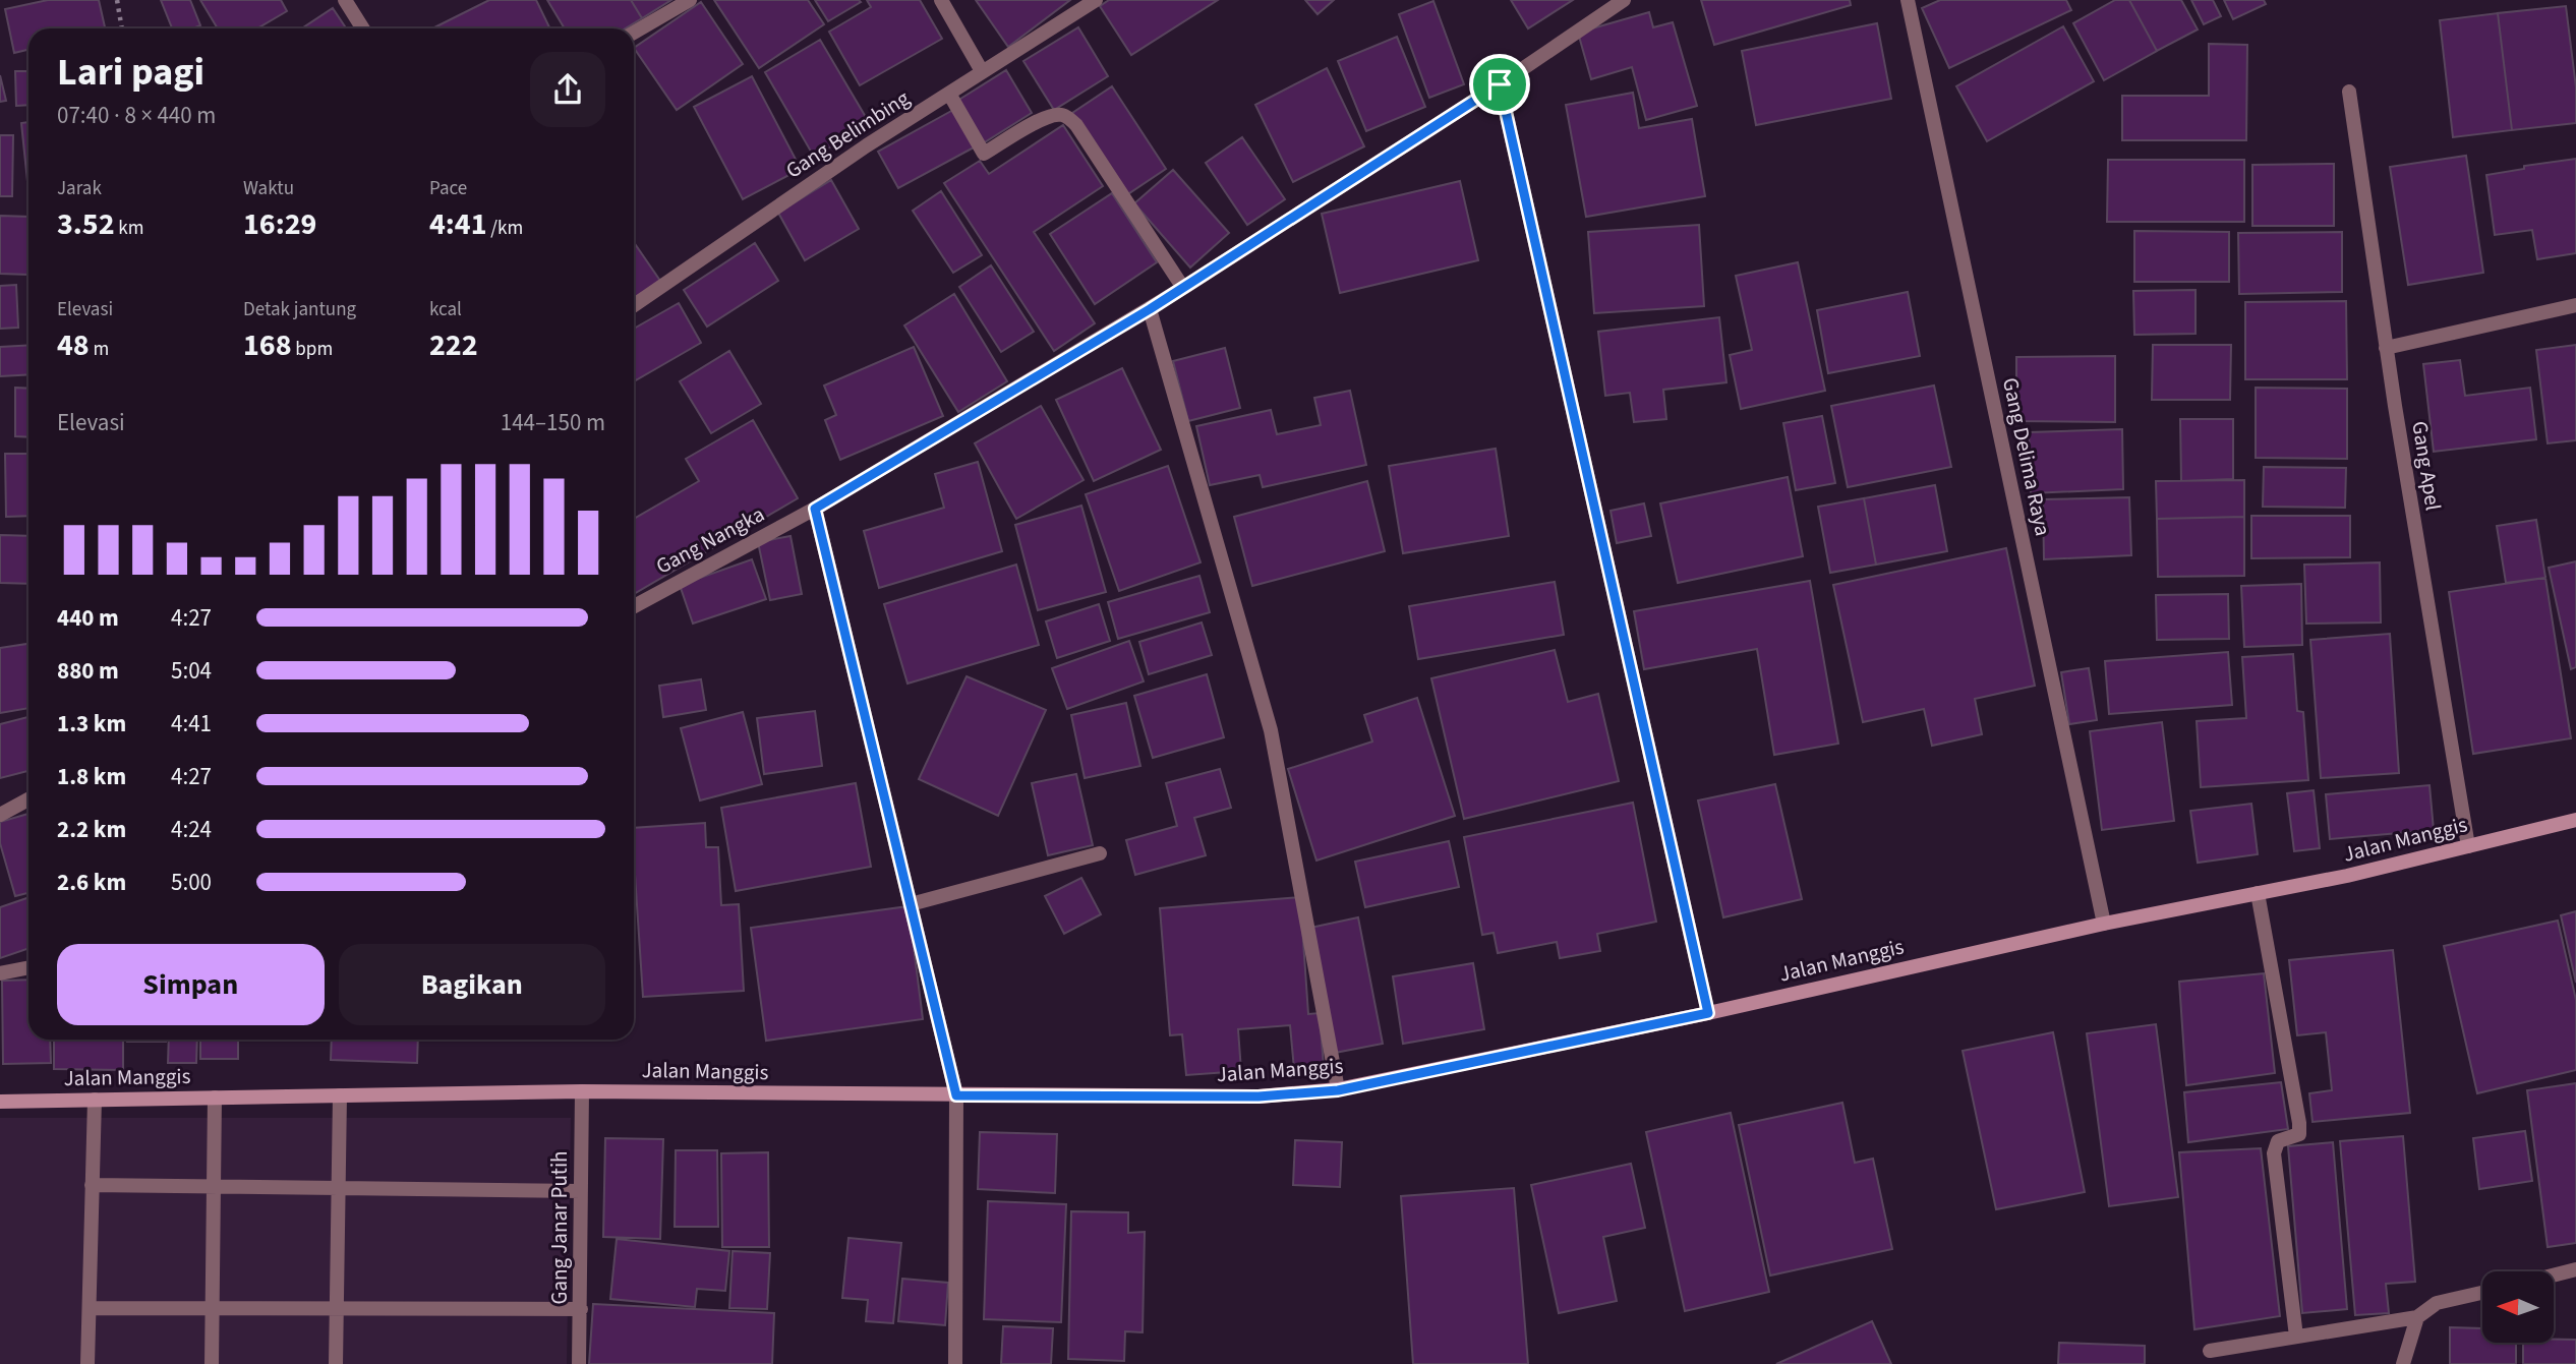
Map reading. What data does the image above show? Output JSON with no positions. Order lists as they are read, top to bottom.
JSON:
{
  "streets": {
    "street": [
      "Gang Belimbing",
      "Gang Delima Raya",
      "Gang Apel",
      "Gang Nangka",
      "Jalan Manggis",
      "Gang Janar Putih"
    ]
  },
  "crossings": [
    ["Gang Delima Raya", "Jalan Manggis"],
    ["Gang Apel", "Jalan Manggis"],
    ["Jalan Manggis", "Gang Janar Putih"]
  ],
  "north": "left",
  "page": {
    "heading": ["Lari pagi", "07:40 · 8 × 440 m"],
    "stats": [
      ["Jarak", "3.52 km"],
      ["Waktu", "16:29"],
      ["Pace", "4:41 /km"],
      ["Elevasi", "48 m"],
      ["Detak jantung", "168 bpm"],
      ["kcal", "222"]
    ],
    "chart": ["Elevasi", "144–150 m"],
    "list": [
      {
        "name": "440 m",
        "note": "4:27"
      },
      {
        "name": "880 m",
        "note": "5:04"
      },
      {
        "name": "1.3 km",
        "note": "4:41"
      },
      {
        "name": "1.8 km",
        "note": "4:27"
      },
      {
        "name": "2.2 km",
        "note": "4:24"
      },
      {
        "name": "2.6 km",
        "note": "5:00"
      }
    ],
    "buttons": ["Simpan", "Bagikan"]
  }
}
